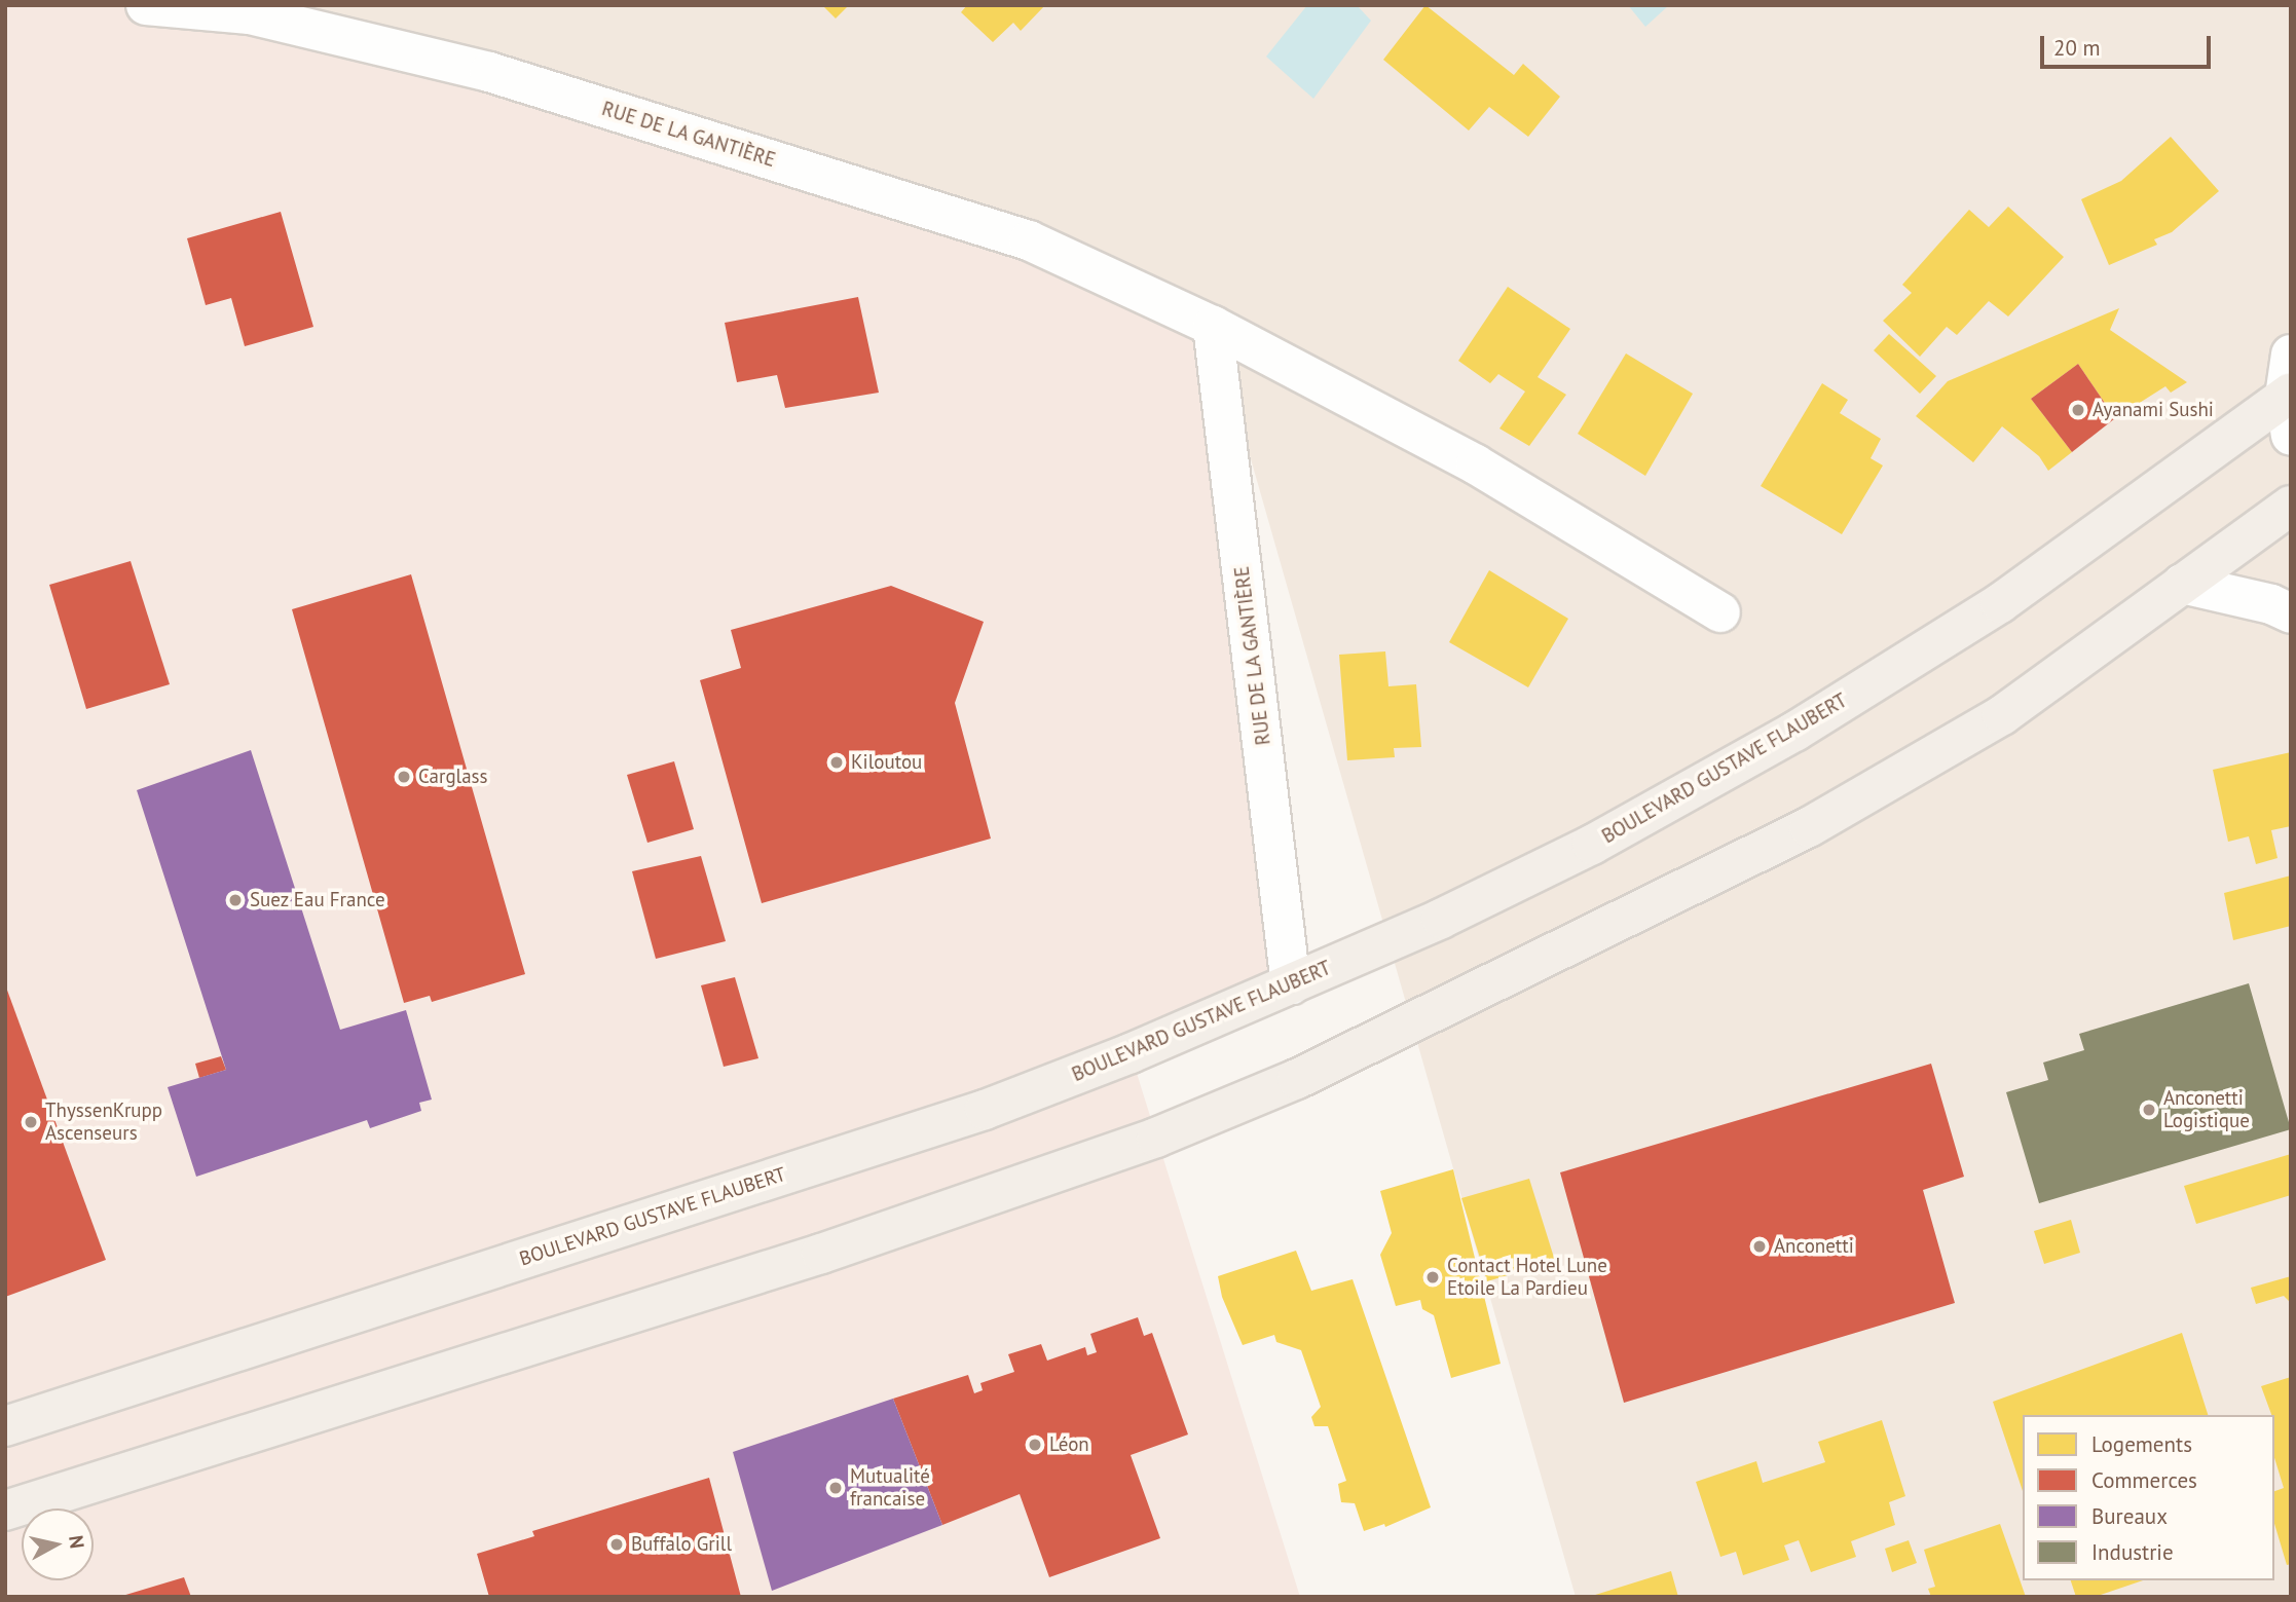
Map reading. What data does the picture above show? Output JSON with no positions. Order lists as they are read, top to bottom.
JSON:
{
  "streets": {
    "main road": ["BOULEVARD GUSTAVE FLAUBERT"],
    "street": ["RUE DE LA GANTIÈRE"]
  },
  "crossings": [
    ["RUE DE LA GANTIÈRE", "BOULEVARD GUSTAVE FLAUBERT"]
  ],
  "places": [
    "Ayanami Sushi",
    "Kiloutou",
    "Carglass",
    "Suez Eau France",
    "Anconetti Logistique",
    "ThyssenKrupp Ascenseurs",
    "Anconetti",
    "Contact Hotel Lune Etoile La Pardieu",
    "Léon",
    "Mutualité francaise",
    "Buffalo Grill"
  ],
  "legend": [
    "Logements",
    "Commerces",
    "Bureaux",
    "Industrie"
  ],
  "scale_bar": "20 m",
  "north": "right"
}
